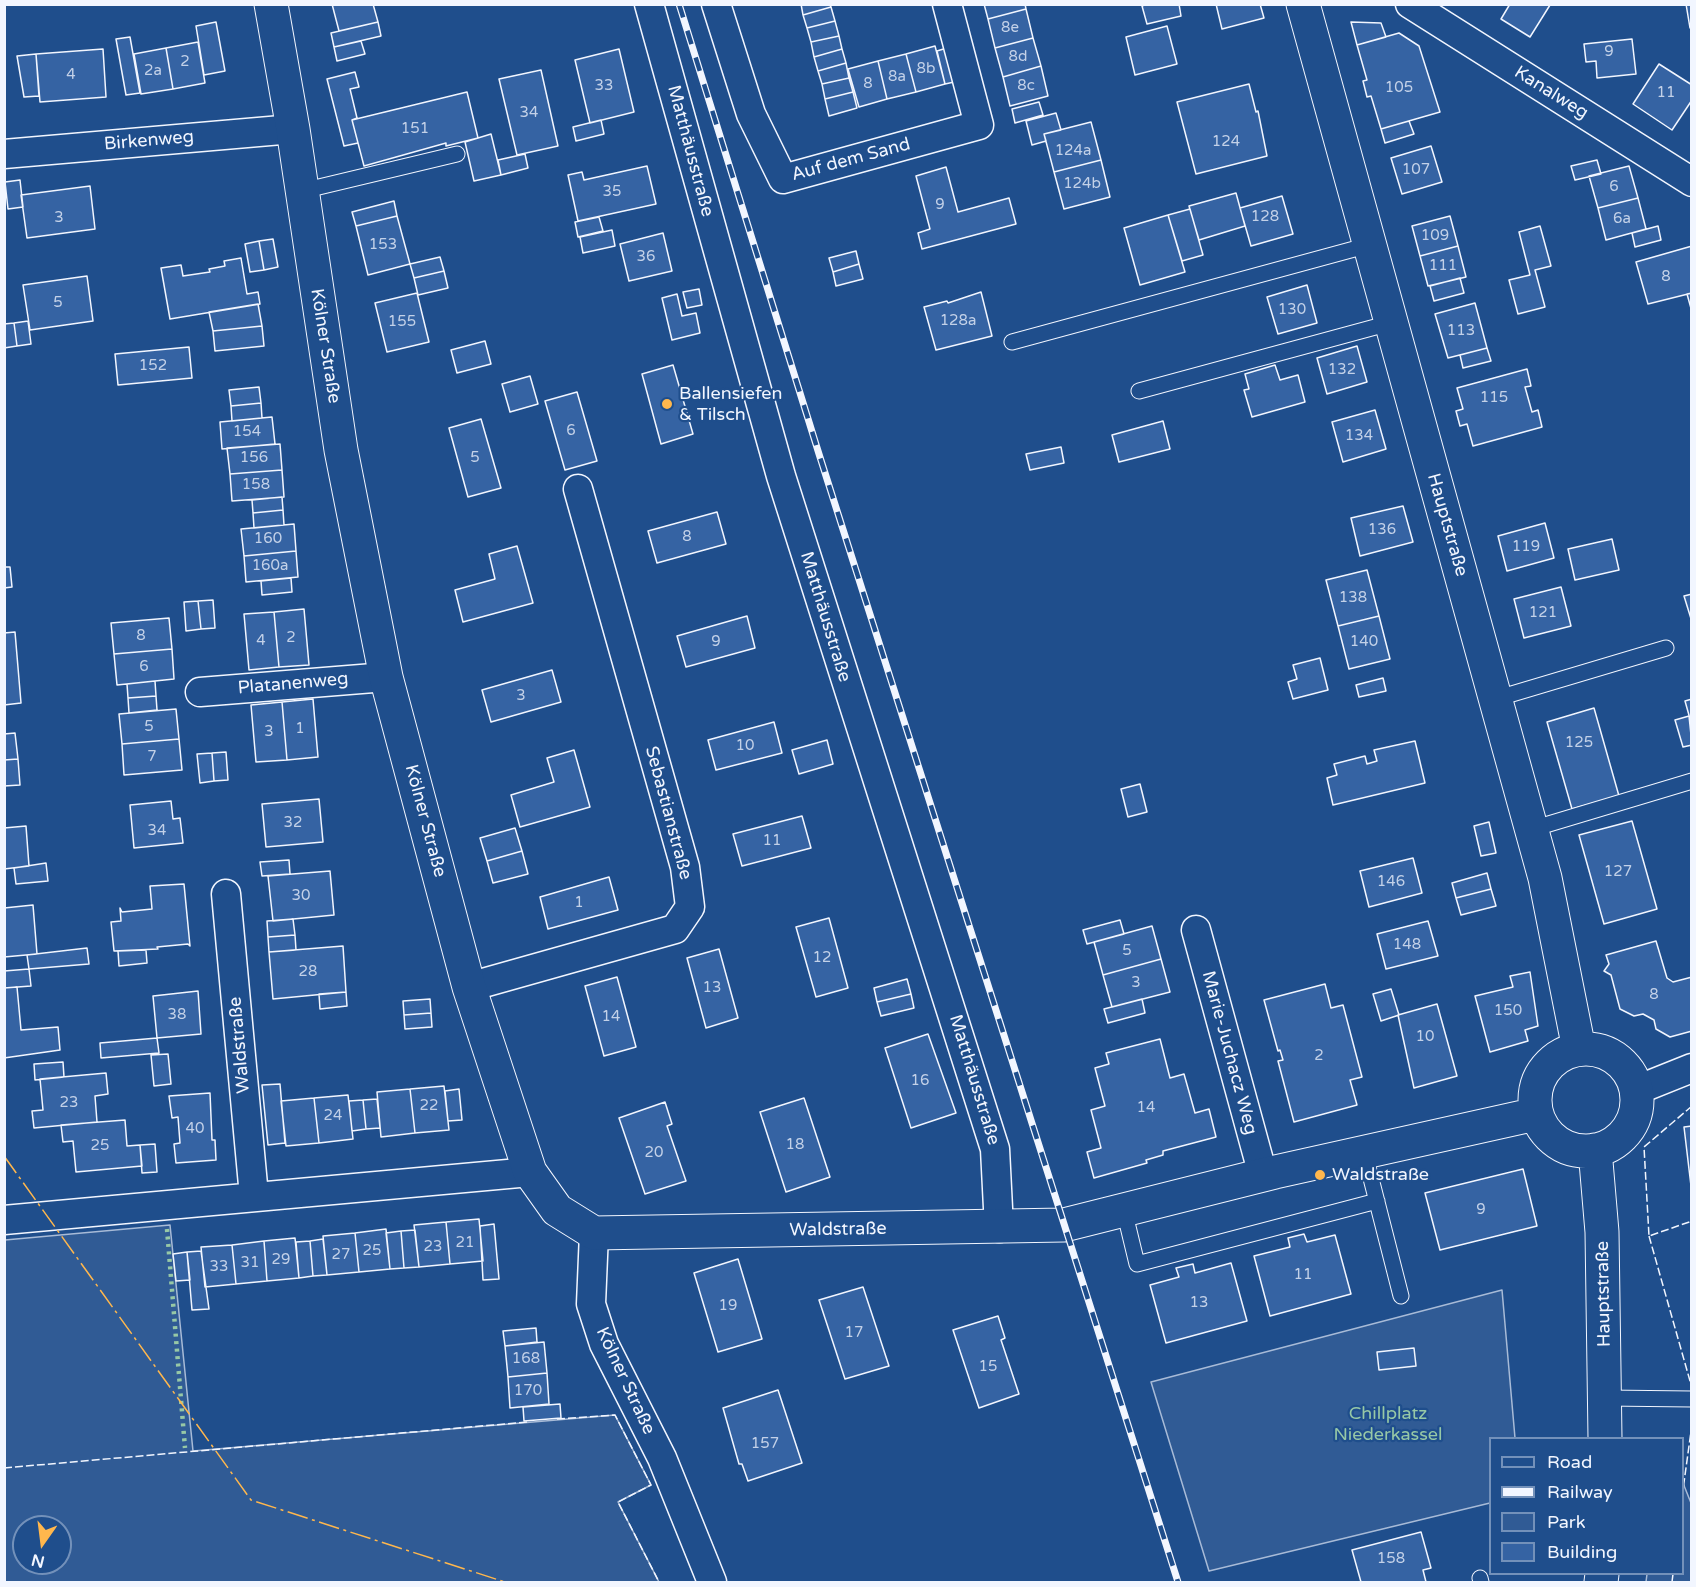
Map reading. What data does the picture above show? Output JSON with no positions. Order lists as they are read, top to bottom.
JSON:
{
  "streets": {
    "street": [
      "Kanalweg",
      "Birkenweg",
      "Matthäusstraße",
      "Auf dem Sand",
      "Kölner Straße",
      "Hauptstraße",
      "Platanenweg",
      "Sebastianstraße",
      "Waldstraße",
      "Marie-Juchacz Weg"
    ]
  },
  "crossings": [
    ["Birkenweg", "Kölner Straße"],
    ["Matthäusstraße", "Waldstraße"],
    ["Kölner Straße", "Platanenweg"],
    ["Kölner Straße", "Sebastianstraße"],
    ["Kölner Straße", "Waldstraße"],
    ["Hauptstraße", "Waldstraße"],
    ["Waldstraße", "Marie-Juchacz Weg"]
  ],
  "parks": ["Chillplatz Niederkassel"],
  "places": ["Ballensiefen & Tilsch", "Waldstraße"],
  "house_numbers": [
    "8e",
    "9",
    "8d",
    "2",
    "8b",
    "2a",
    "4",
    "8a",
    "8",
    "33",
    "8c",
    "105",
    "11",
    "34",
    "151",
    "124",
    "124a",
    "107",
    "124b",
    "6",
    "35",
    "9",
    "128",
    "3",
    "6a",
    "109",
    "153",
    "36",
    "111",
    "8",
    "5",
    "130",
    "128a",
    "155",
    "113",
    "152",
    "132",
    "115",
    "6",
    "154",
    "134",
    "156",
    "5",
    "158",
    "136",
    "8",
    "160",
    "119",
    "160a",
    "138",
    "121",
    "8",
    "2",
    "4",
    "9",
    "140",
    "6",
    "3",
    "5",
    "1",
    "3",
    "125",
    "10",
    "7",
    "32",
    "34",
    "11",
    "127",
    "146",
    "30",
    "1",
    "148",
    "5",
    "12",
    "28",
    "3",
    "13",
    "8",
    "150",
    "38",
    "14",
    "10",
    "2",
    "16",
    "23",
    "22",
    "14",
    "24",
    "40",
    "18",
    "25",
    "20",
    "9",
    "21",
    "23",
    "25",
    "27",
    "29",
    "31",
    "33",
    "11",
    "13",
    "19",
    "17",
    "168",
    "15",
    "170",
    "157",
    "158"
  ],
  "legend": [
    "Road",
    "Railway",
    "Park",
    "Building"
  ],
  "north": "bottom"
}
